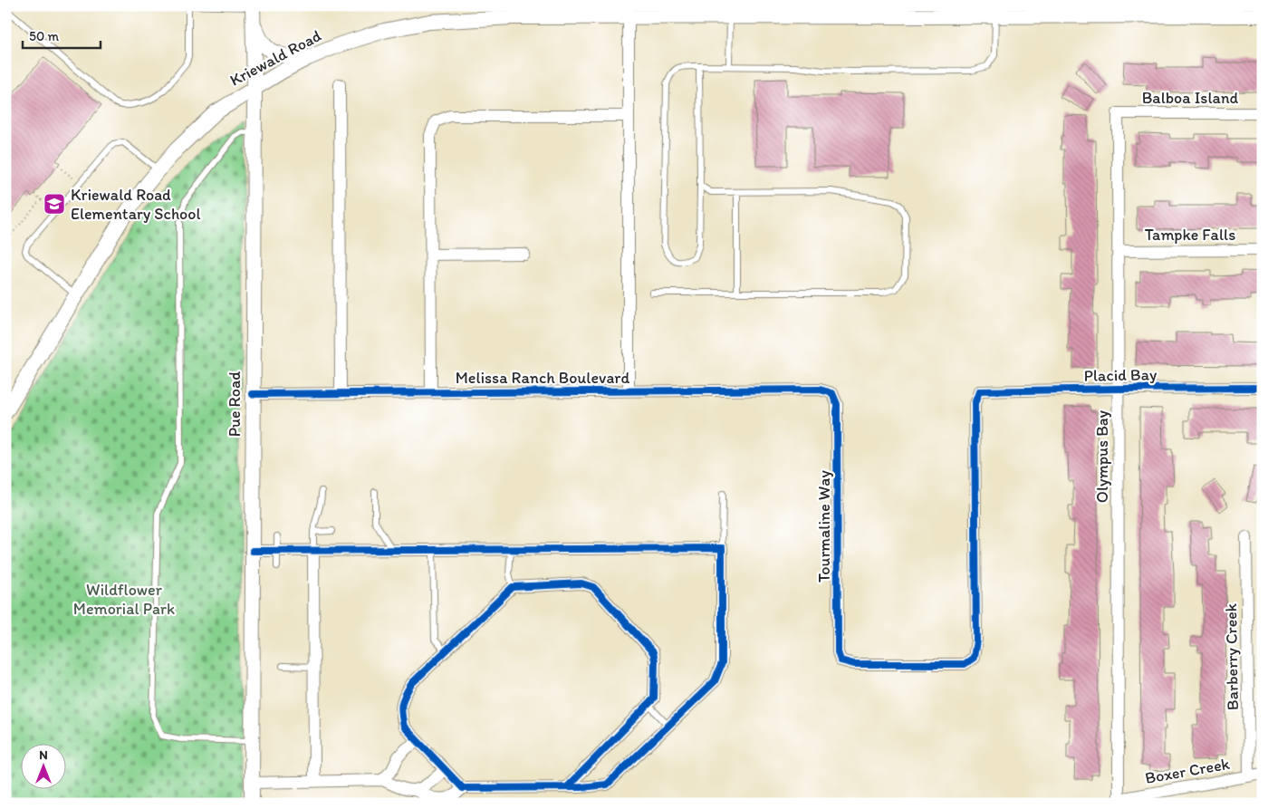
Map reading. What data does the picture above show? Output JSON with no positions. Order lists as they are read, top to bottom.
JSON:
{
  "streets": {
    "street": [
      "Kriewald Road",
      "Balboa Island",
      "Tampke Falls",
      "Placid Bay",
      "Melissa Ranch Boulevard",
      "Pue Road",
      "Olympus Bay",
      "Tourmaline Way",
      "Barberry Creek",
      "Boxer Creek"
    ]
  },
  "crossings": [
    ["Kriewald Road", "Pue Road"],
    ["Balboa Island", "Olympus Bay"],
    ["Tampke Falls", "Olympus Bay"],
    ["Placid Bay", "Olympus Bay"],
    ["Placid Bay", "Tourmaline Way"],
    ["Melissa Ranch Boulevard", "Pue Road"],
    ["Melissa Ranch Boulevard", "Tourmaline Way"],
    ["Olympus Bay", "Boxer Creek"],
    ["Barberry Creek", "Boxer Creek"]
  ],
  "parks": ["Wildflower Memorial Park"],
  "places": {
    "school or university": ["Kriewald Road Elementary School"]
  },
  "scale_bar": "50 m",
  "north": "top"
}
